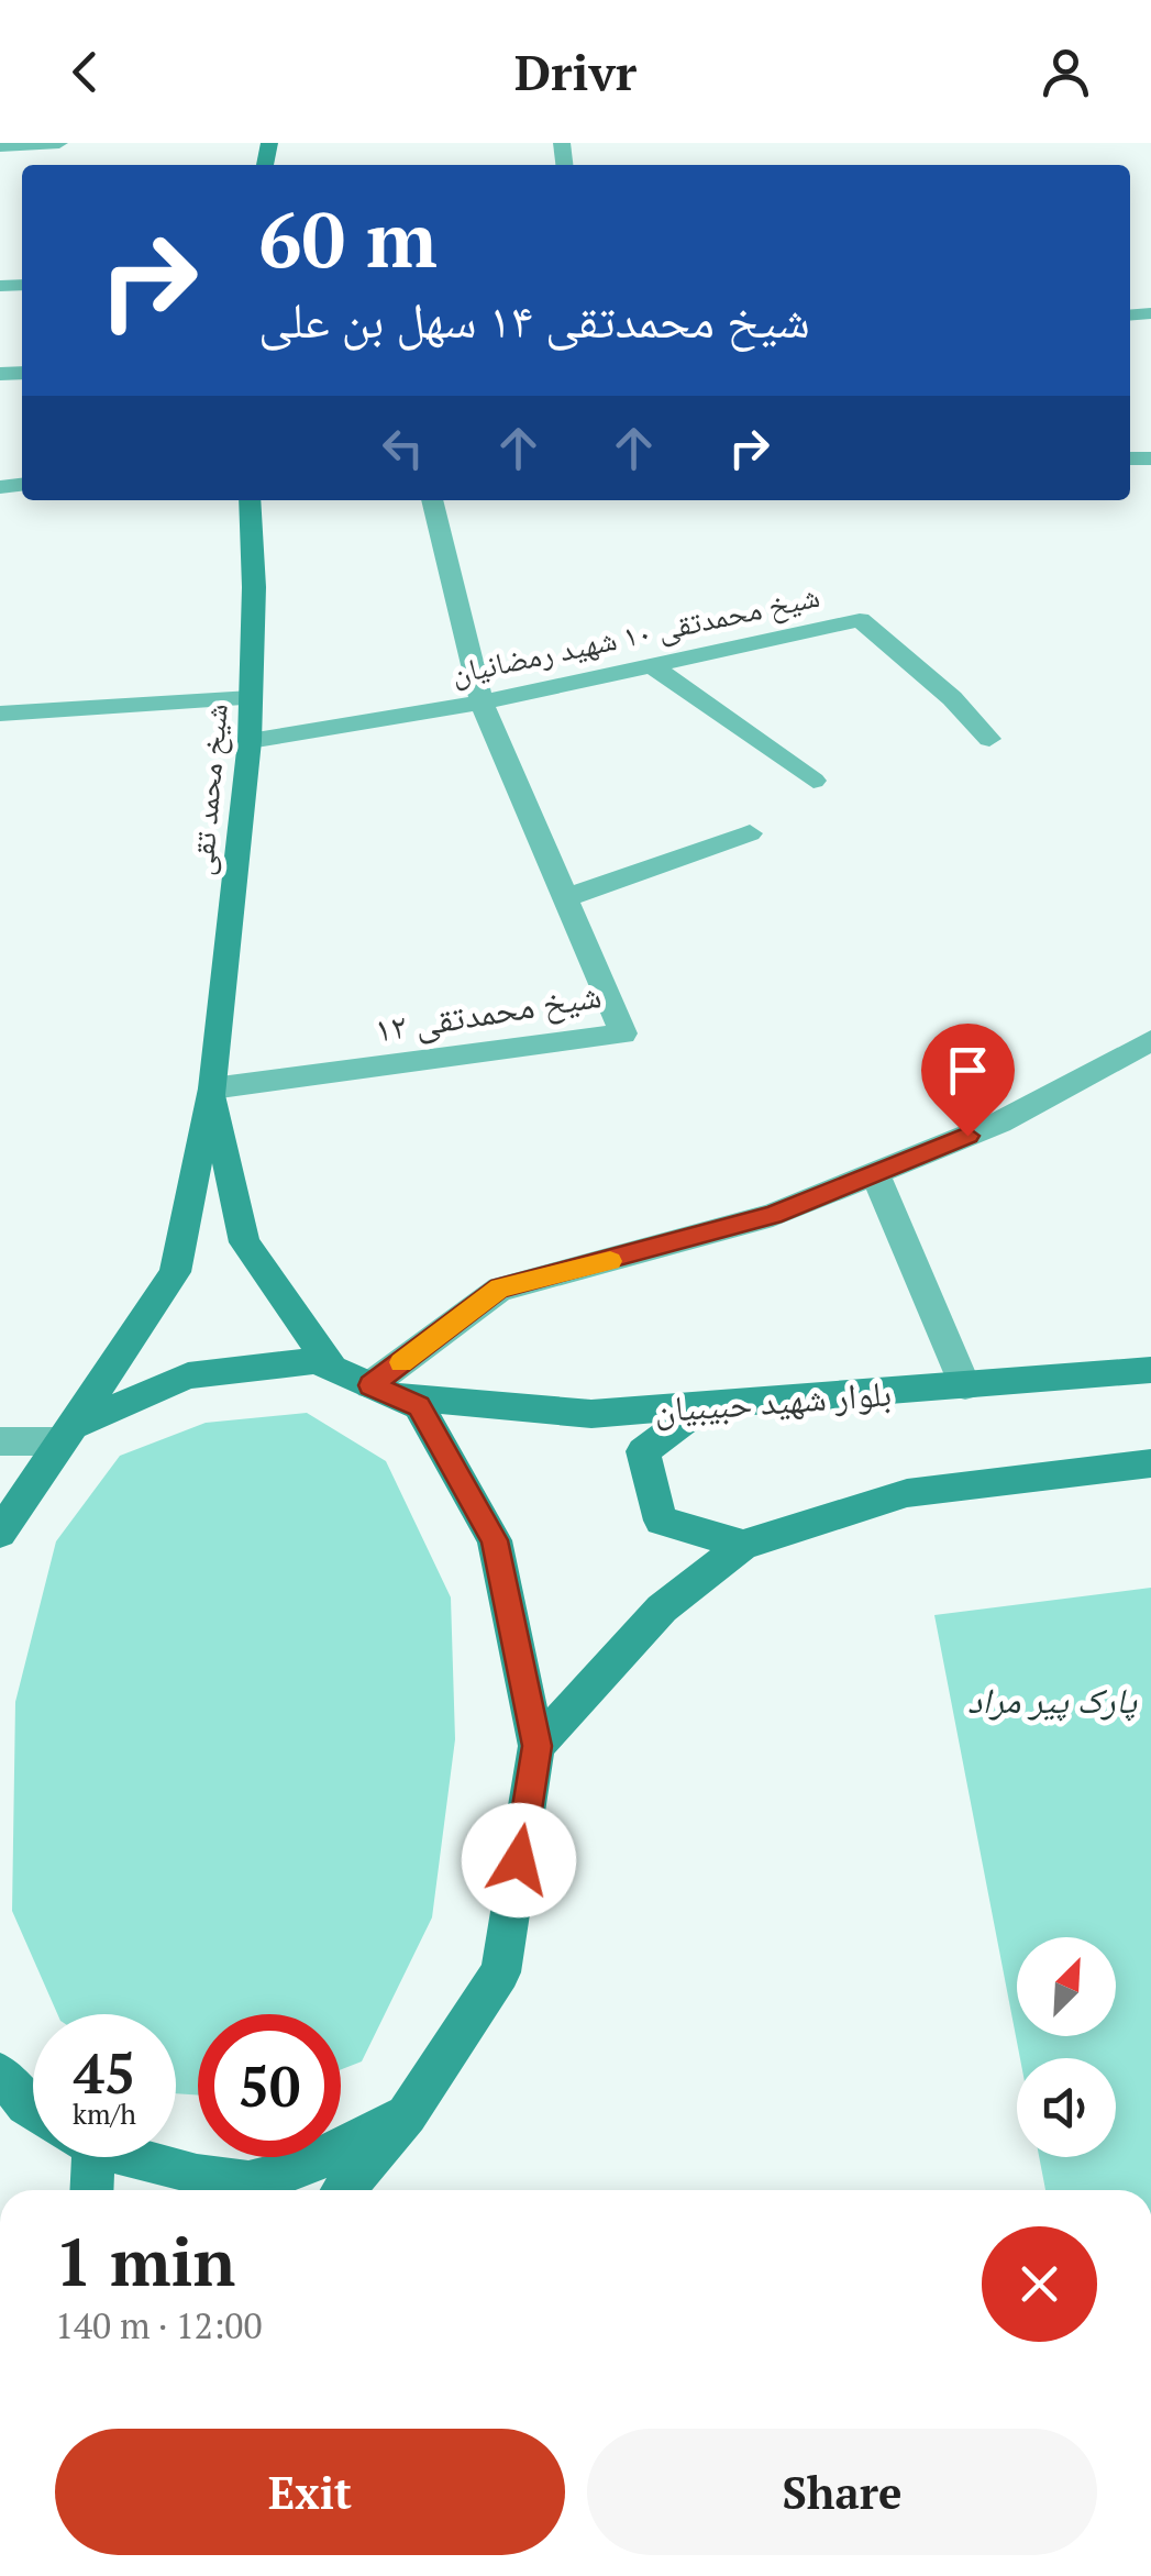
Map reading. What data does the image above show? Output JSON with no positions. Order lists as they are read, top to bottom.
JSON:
{
  "streets": {
    "main road": ["شیخ محمد تقی", "بلوار شهید حبیبیان"],
    "street": ["شیخ محمدتقی ۱۰ شهید رمضانیان", "شیخ محمدتقی ۱۲"]
  },
  "crossings": [
    ["شیخ محمدتقی ۱۰ شهید رمضانیان", "شیخ محمد تقی"],
    ["شیخ محمدتقی ۱۰ شهید رمضانیان", "شیخ محمدتقی ۱۲"],
    ["شیخ محمد تقی", "شیخ محمدتقی ۱۲"]
  ],
  "parks": ["پارک پیر مراد"],
  "north": "top right",
  "page": {
    "header": "Drivr",
    "turn": ["60 m", "شیخ محمدتقی ۱۴ سهل بن علی"],
    "speed": "45 km/h",
    "limit": "50",
    "heading": ["1 min", "140 m · 12:00"],
    "buttons": ["Exit", "Share"]
  }
}
